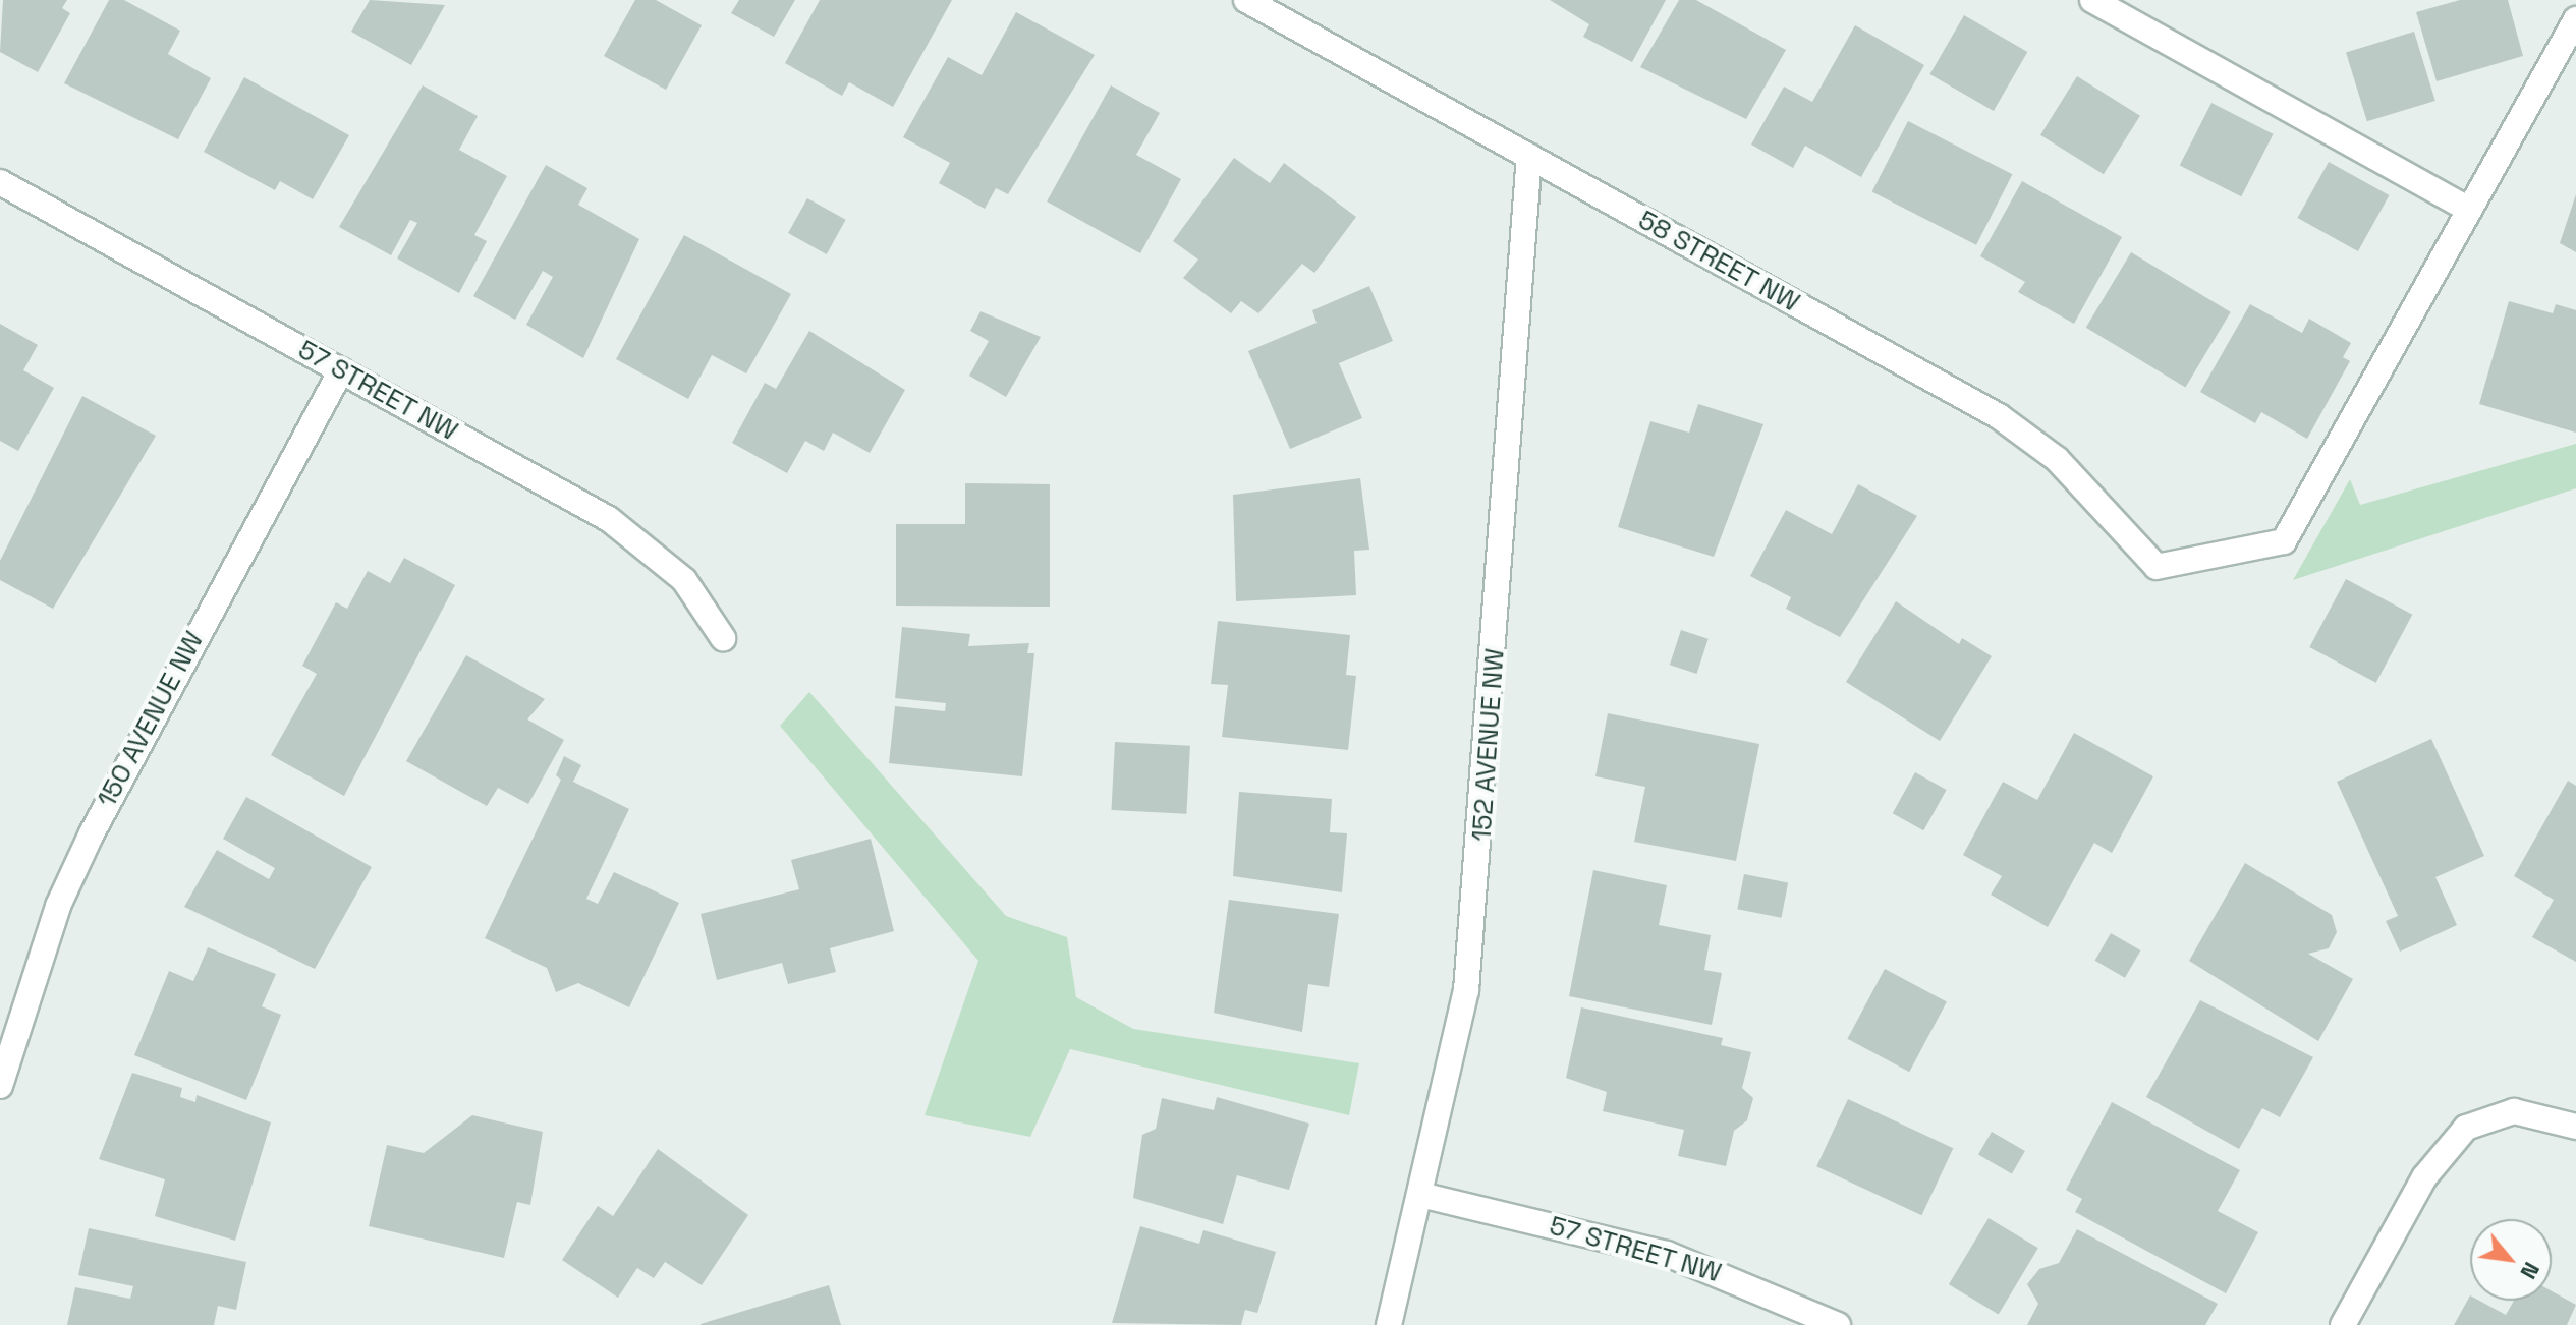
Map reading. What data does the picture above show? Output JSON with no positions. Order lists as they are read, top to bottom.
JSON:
{
  "streets": {
    "street": [
      "58 STREET NW",
      "57 STREET NW",
      "150 AVENUE NW",
      "152 AVENUE NW"
    ]
  },
  "crossings": [
    ["58 STREET NW", "152 AVENUE NW"],
    ["57 STREET NW", "150 AVENUE NW"],
    ["57 STREET NW", "152 AVENUE NW"]
  ],
  "north": "bottom right"
}
